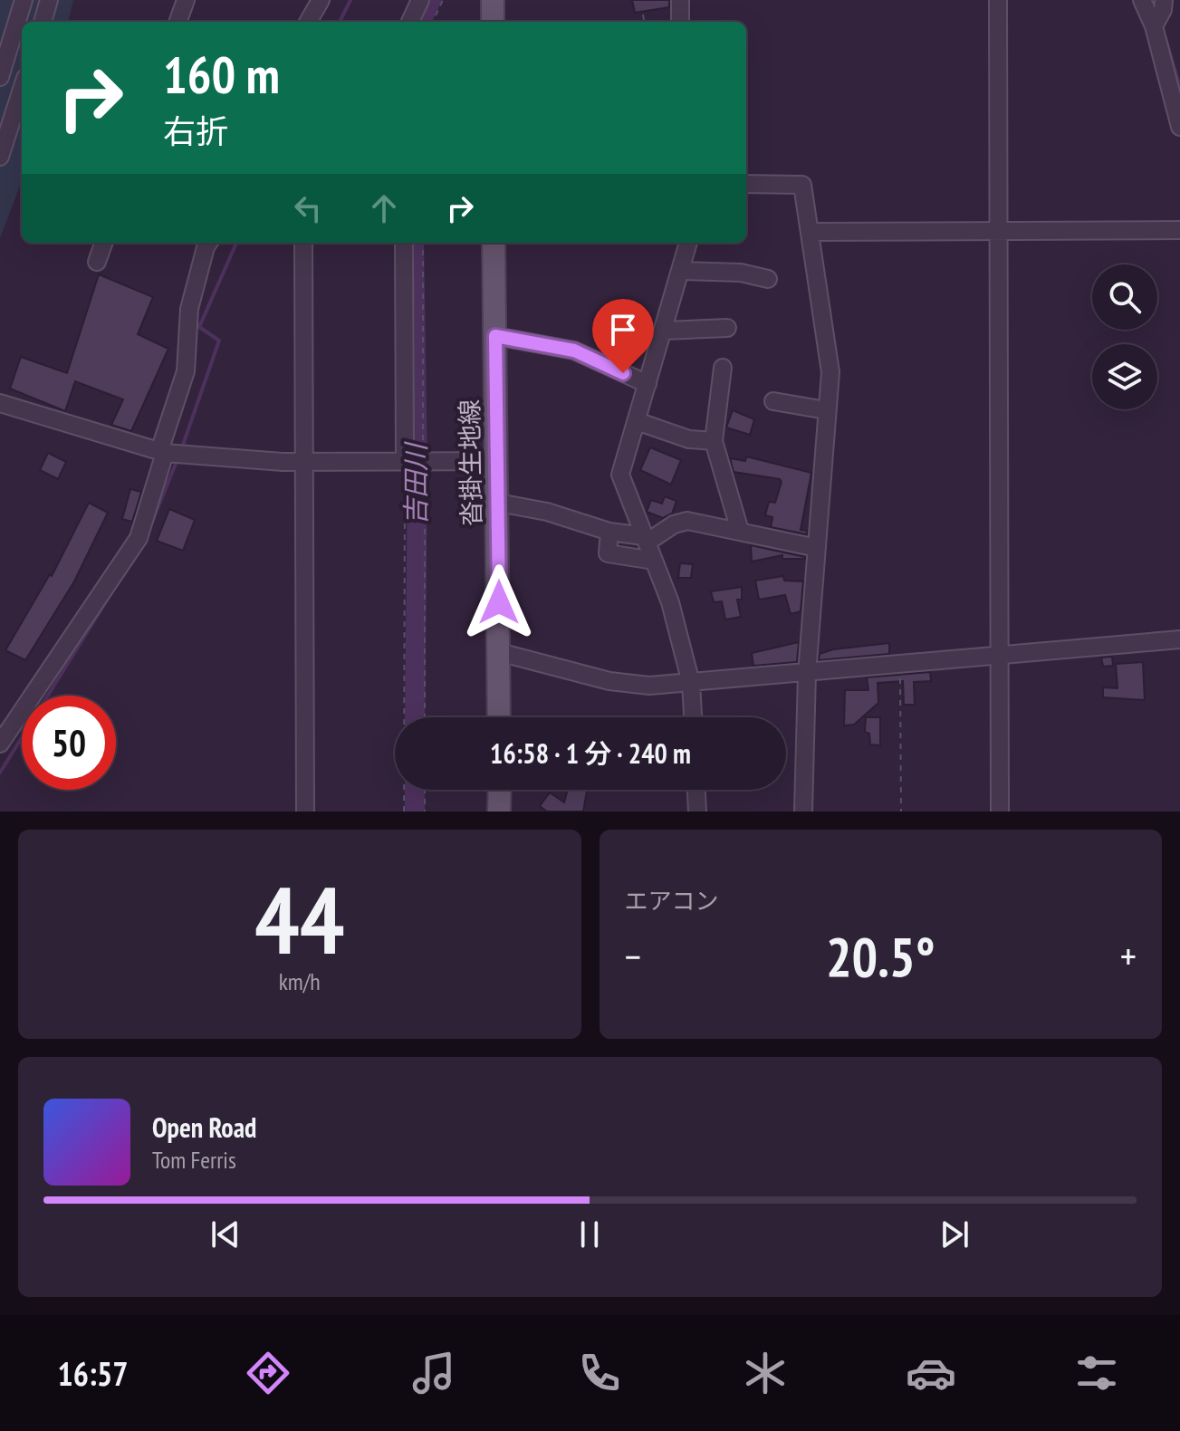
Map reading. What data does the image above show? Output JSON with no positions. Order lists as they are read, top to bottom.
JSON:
{
  "streets": {
    "main road": ["沓掛生地線"]
  },
  "water": ["吉田川"],
  "page": {
    "turn": ["160 m", "右折"],
    "limit": "50",
    "trip": "16:58 · 1 分 · 240 m",
    "tile": [
      ["44", "km/h"],
      "エアコン"
    ],
    "heat": ["−", "20.5°", "+"],
    "song": ["Open Road", "Tom Ferris"],
    "tabs": "16:57"
  }
}
